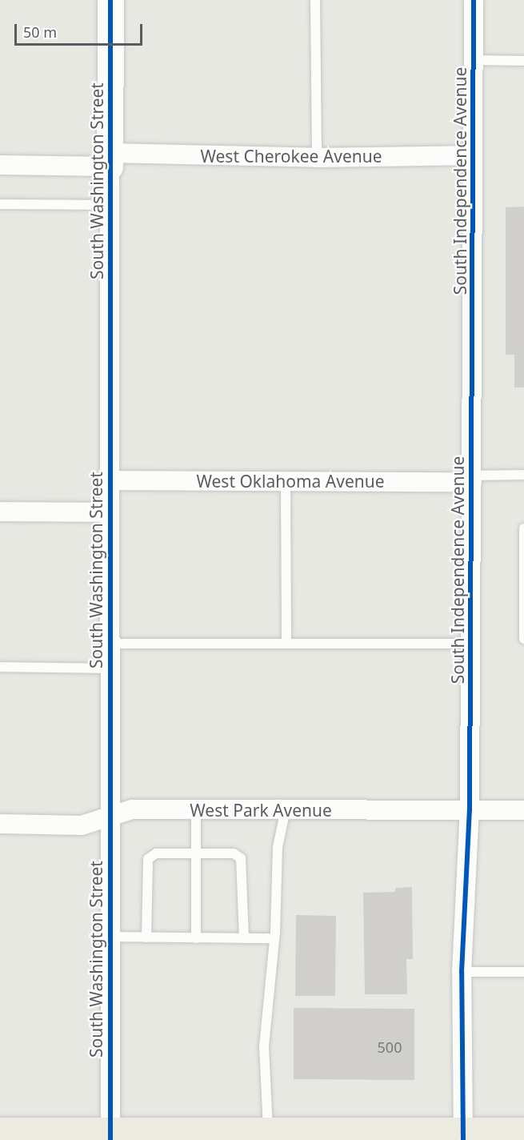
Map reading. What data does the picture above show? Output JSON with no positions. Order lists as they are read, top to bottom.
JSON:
{
  "streets": {
    "street": [
      "West Cherokee Avenue",
      "South Washington Street",
      "South Independence Avenue",
      "West Oklahoma Avenue",
      "West Park Avenue"
    ]
  },
  "crossings": [
    ["West Cherokee Avenue", "South Washington Street"],
    ["West Cherokee Avenue", "South Independence Avenue"],
    ["South Washington Street", "West Oklahoma Avenue"],
    ["South Washington Street", "West Park Avenue"],
    ["South Independence Avenue", "West Oklahoma Avenue"],
    ["South Independence Avenue", "West Park Avenue"]
  ],
  "house_numbers": ["500"],
  "scale_bar": "50 m"
}
